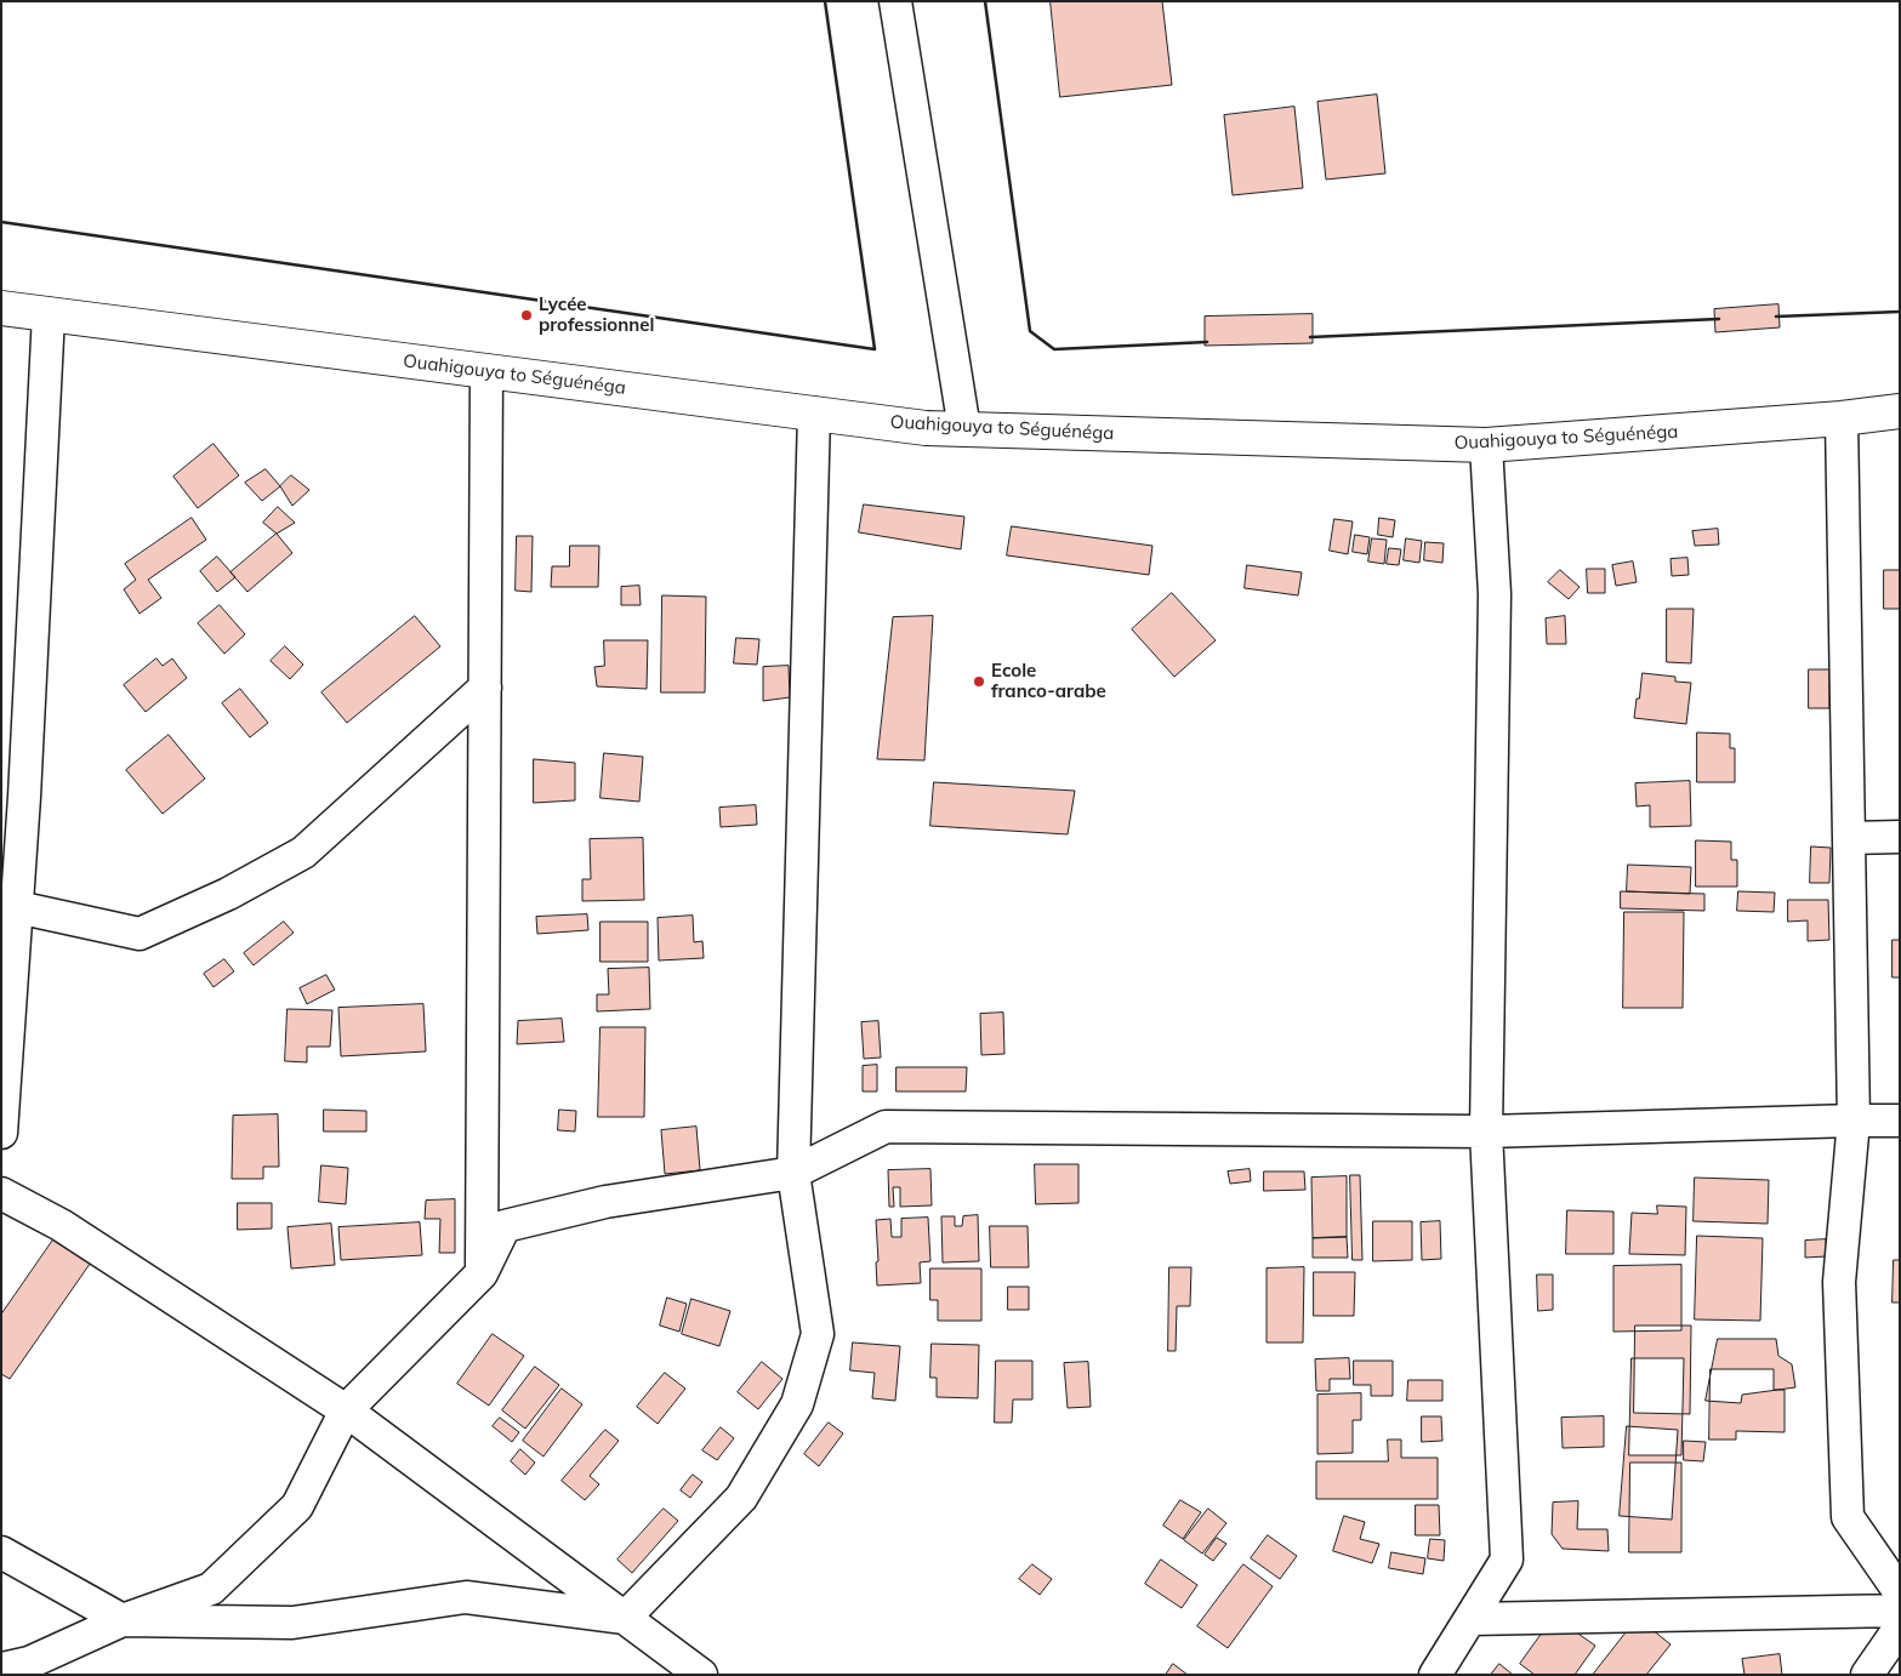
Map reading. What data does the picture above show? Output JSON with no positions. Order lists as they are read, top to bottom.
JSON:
{
  "streets": {
    "main road": ["Ouahigouya to Séguénéga"]
  },
  "places": ["Lycée professionnel", "Ecole franco-arabe"]
}
